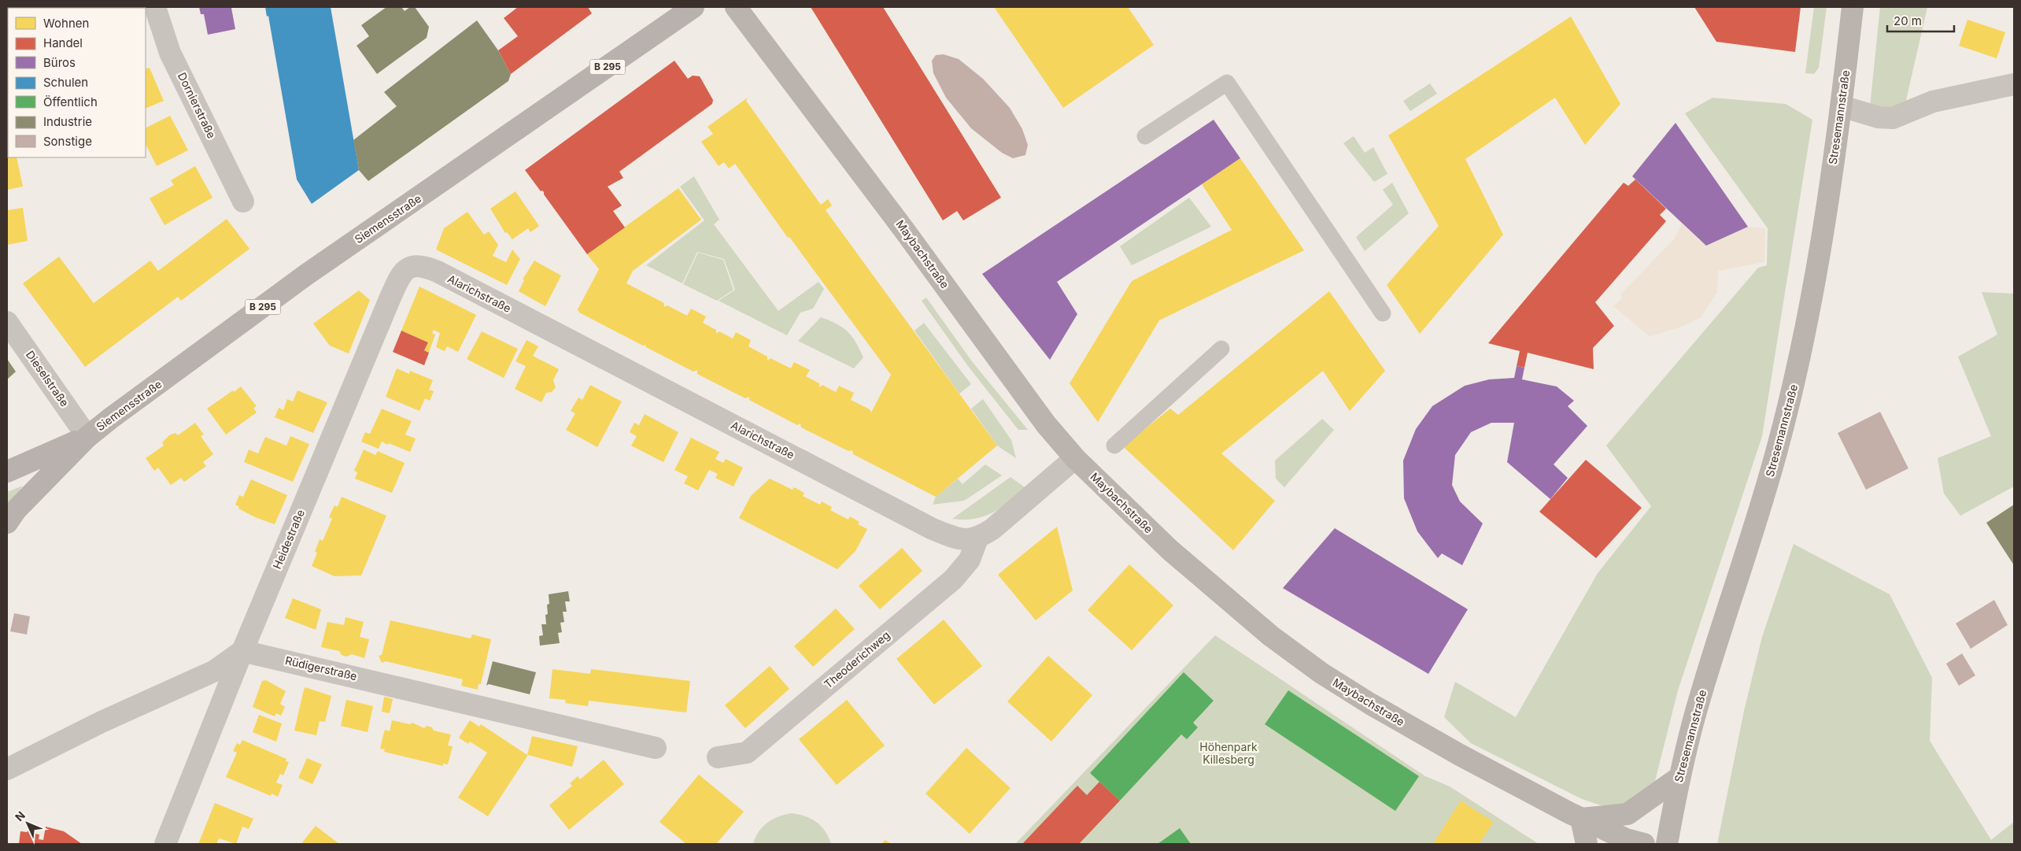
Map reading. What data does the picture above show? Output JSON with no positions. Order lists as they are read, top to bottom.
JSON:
{
  "streets": {
    "main road": [
      "B 295",
      "Stresemannstraße",
      "Siemensstraße",
      "Maybachstraße"
    ],
    "street": [
      "Dornierstraße",
      "Alarichstraße",
      "Dieselstraße",
      "Heidestraße",
      "Theoderichweg",
      "Rüdigerstraße"
    ]
  },
  "crossings": [
    ["Siemensstraße", "Dieselstraße"],
    ["Alarichstraße", "Heidestraße"],
    ["Alarichstraße", "Theoderichweg"],
    ["Heidestraße", "Rüdigerstraße"]
  ],
  "parks": ["Höhenpark Killesberg"],
  "legend": [
    "Wohnen",
    "Handel",
    "Büros",
    "Schulen",
    "Öffentlich",
    "Industrie",
    "Sonstige"
  ],
  "scale_bar": "20 m",
  "north": "top left"
}
